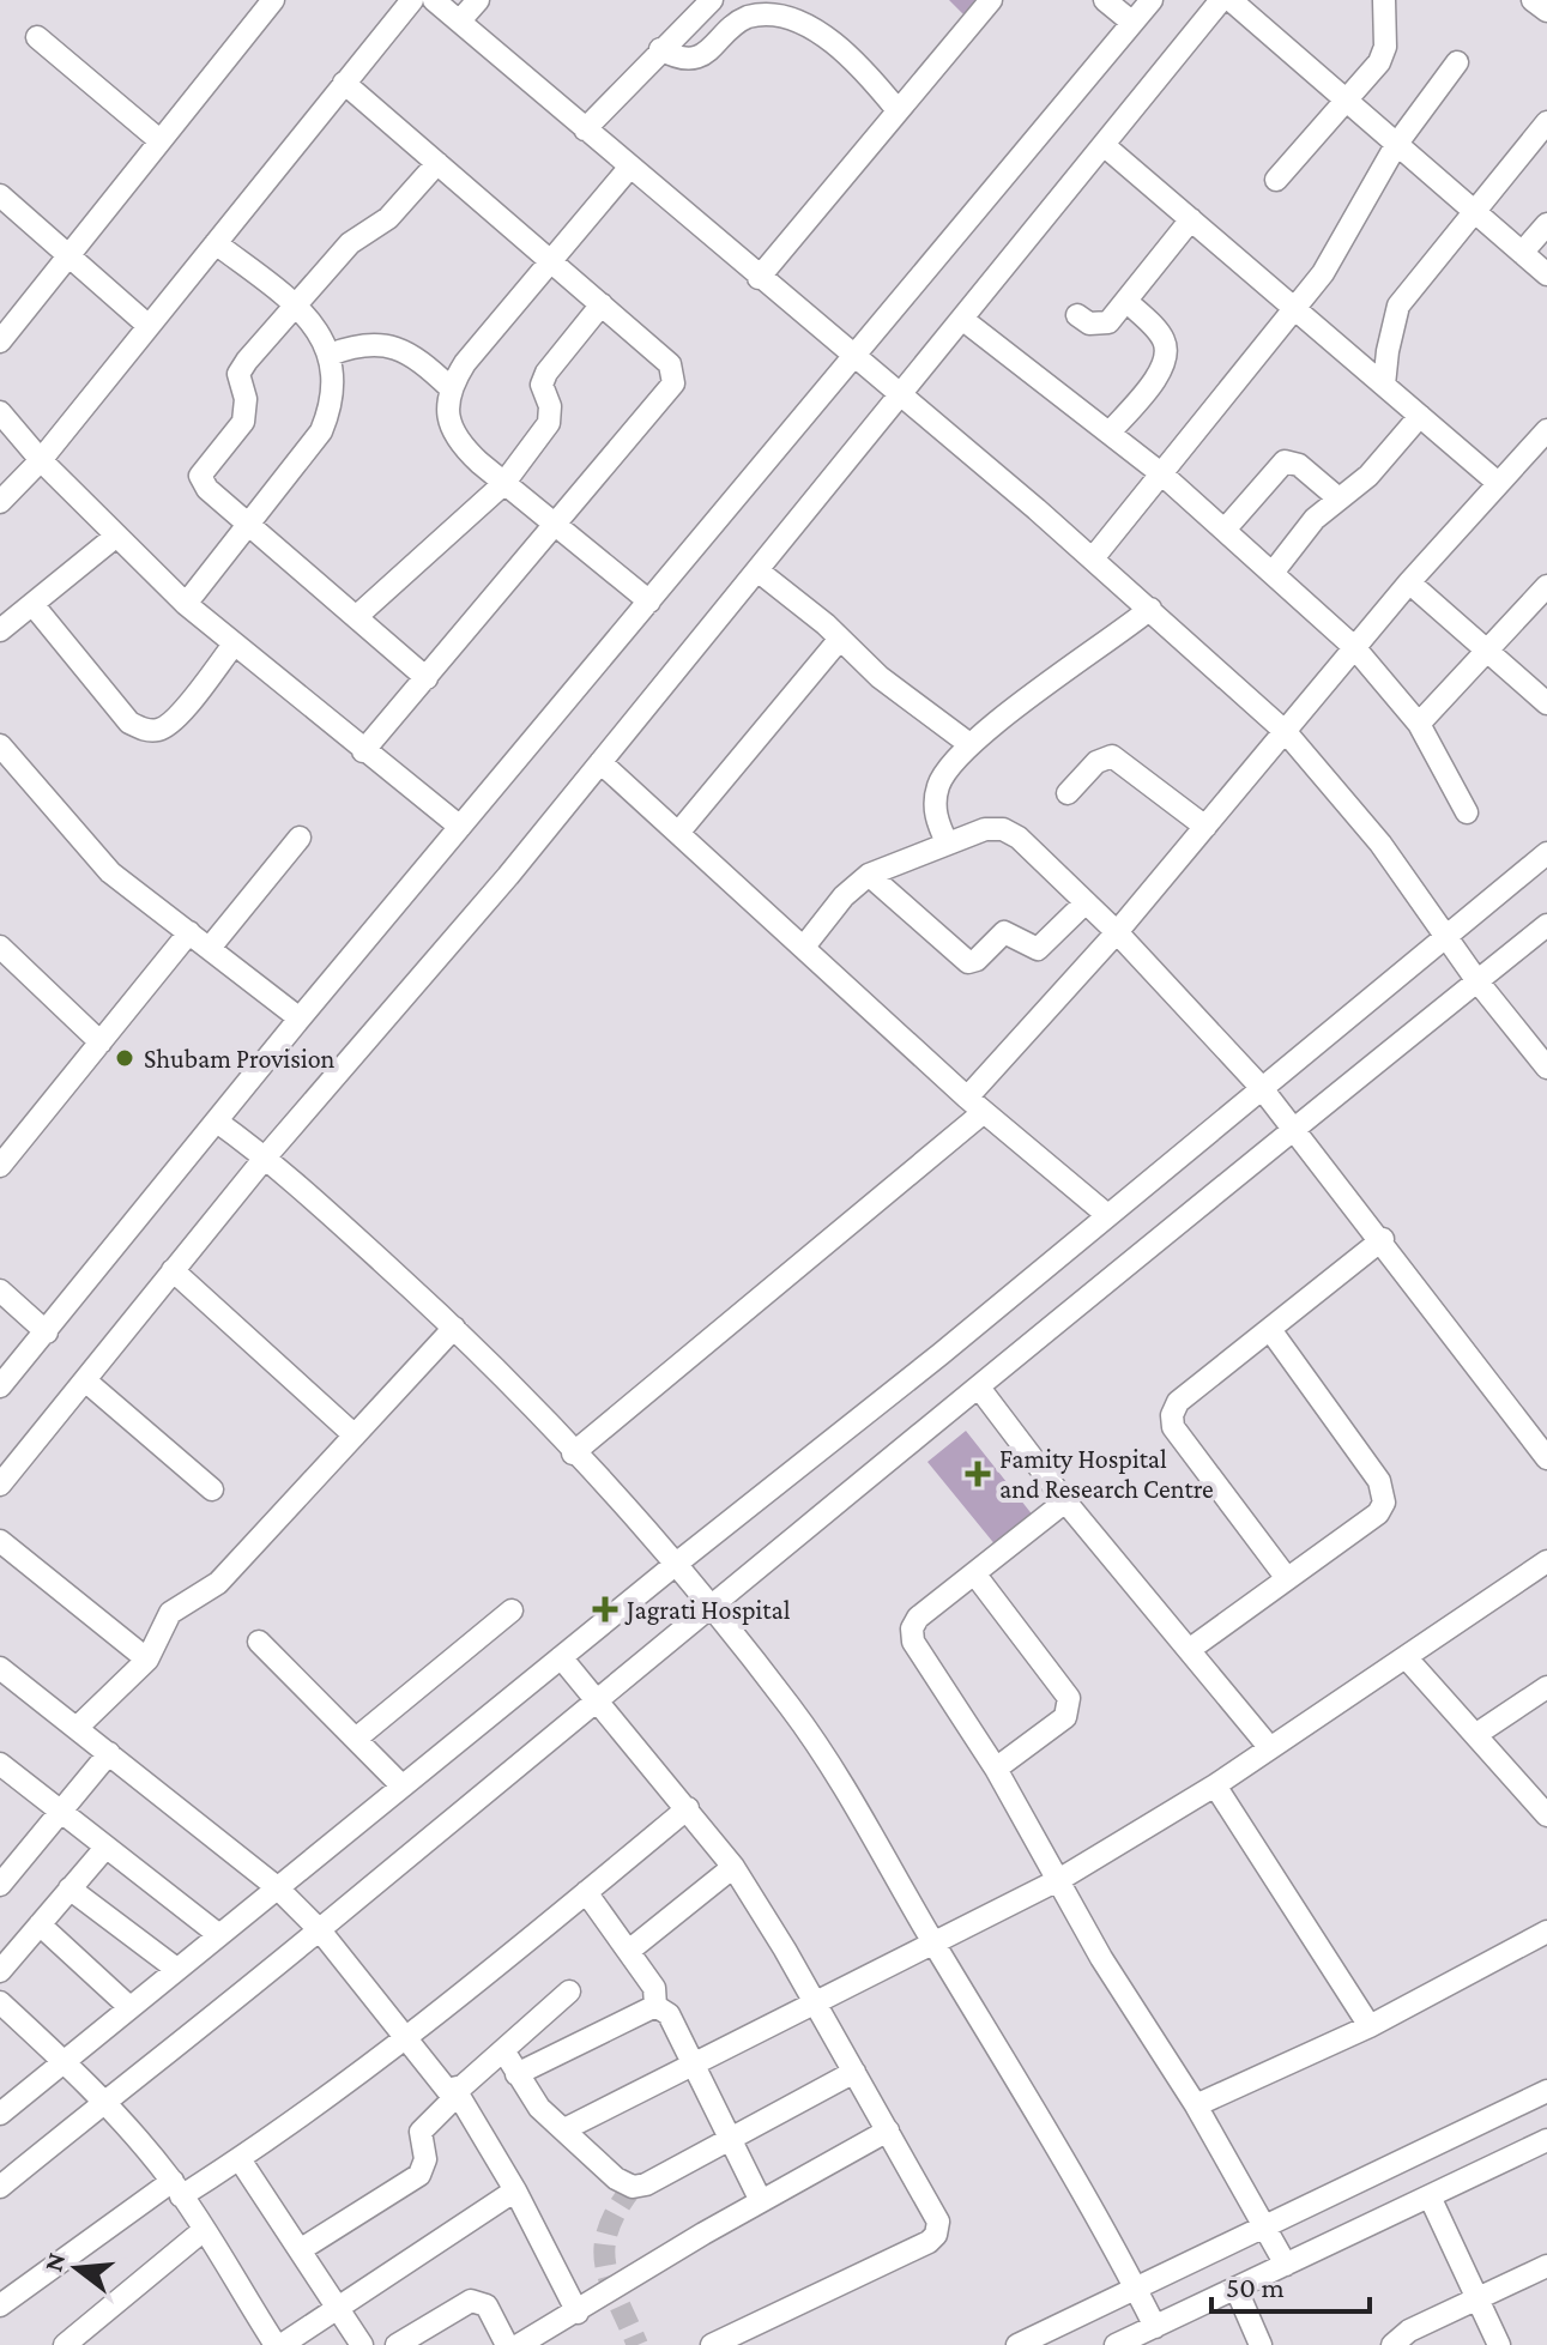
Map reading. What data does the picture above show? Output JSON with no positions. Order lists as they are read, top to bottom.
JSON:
{
  "places": {
    "other": ["Shubam Provision"],
    "health": ["Famity Hospital and Research Centre", "Jagrati Hospital"]
  },
  "scale_bar": "50 m",
  "north": "left"
}
